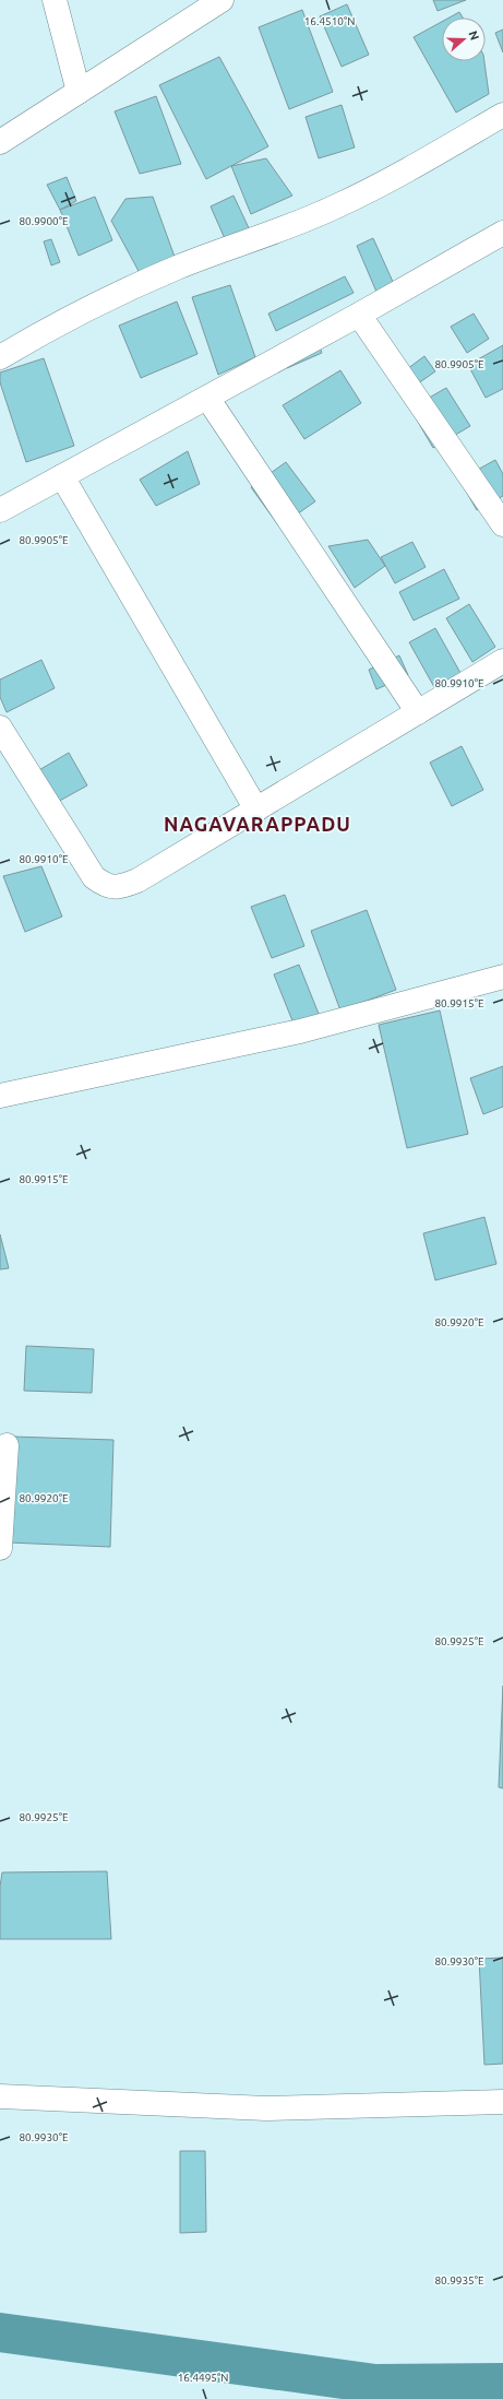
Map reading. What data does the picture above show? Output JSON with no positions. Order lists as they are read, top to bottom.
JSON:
{
  "districts": ["NAGAVARAPPADU"],
  "north": "right",
  "coordinates": [
    "16.4510°N",
    "80.9900°E",
    "80.9905°E",
    "80.9910°E",
    "80.9915°E",
    "80.9920°E",
    "80.9925°E",
    "80.9930°E",
    "80.9935°E",
    "16.4495°N"
  ]
}
